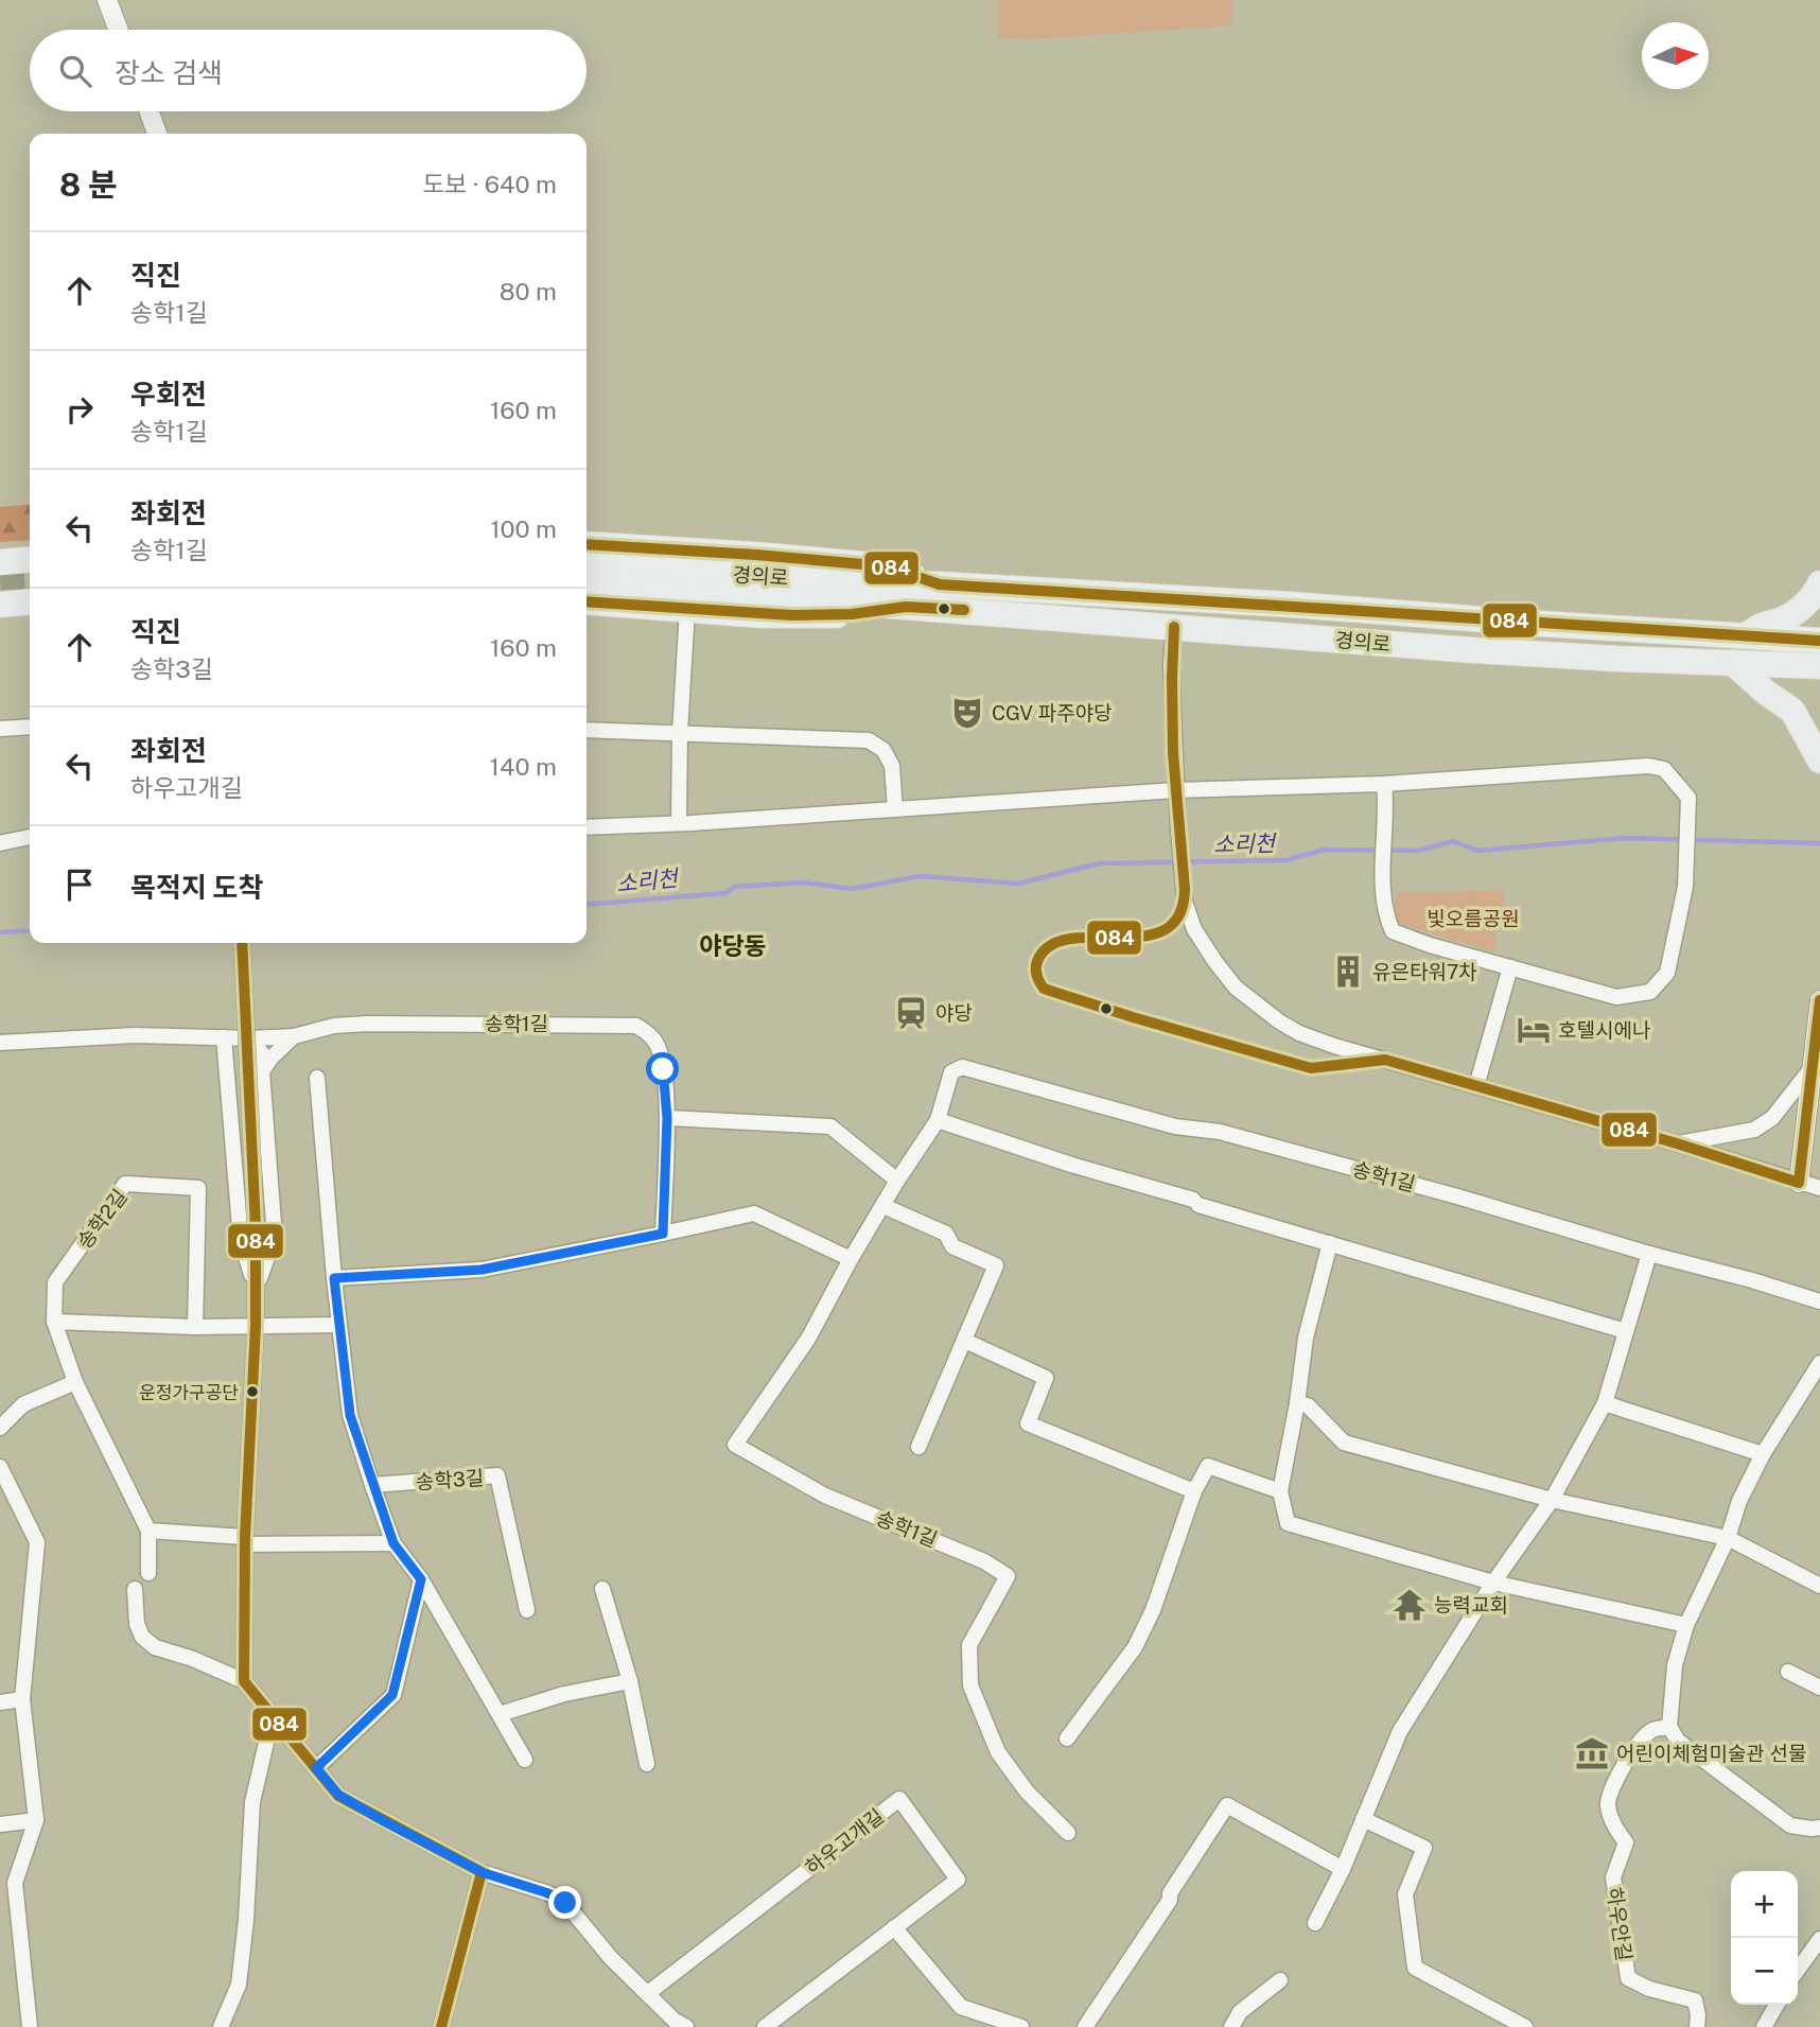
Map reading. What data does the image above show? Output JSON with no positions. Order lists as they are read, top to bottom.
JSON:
{
  "streets": {
    "main road": ["경의로"],
    "street": [
      "송학1길",
      "송학2길",
      "송학3길",
      "하우고개길",
      "하우안길"
    ]
  },
  "districts": ["야당동"],
  "water": ["소리천"],
  "parks": ["빛오름공원"],
  "places": {
    "theatre": ["CGV 파주야당"],
    "building": ["유은타워7차"],
    "station": ["야당"],
    "hotel": ["호텔시에나"],
    "other": ["운정가구공단"],
    "temple": ["능력교회"],
    "museum": ["어린이체험미술관 선물"]
  },
  "lines": ["transit line 084"],
  "north": "right",
  "page": {
    "search": "장소 검색",
    "heading": ["8 분", "도보 · 640 m"],
    "list": [
      ["직진", "송학1길", "80 m"],
      ["우회전", "송학1길", "160 m"],
      ["좌회전", "송학1길", "100 m"],
      ["직진", "송학3길", "160 m"],
      ["좌회전", "하우고개길", "140 m"],
      "목적지 도착"
    ],
    "map_buttons": ["+", "−"]
  }
}
